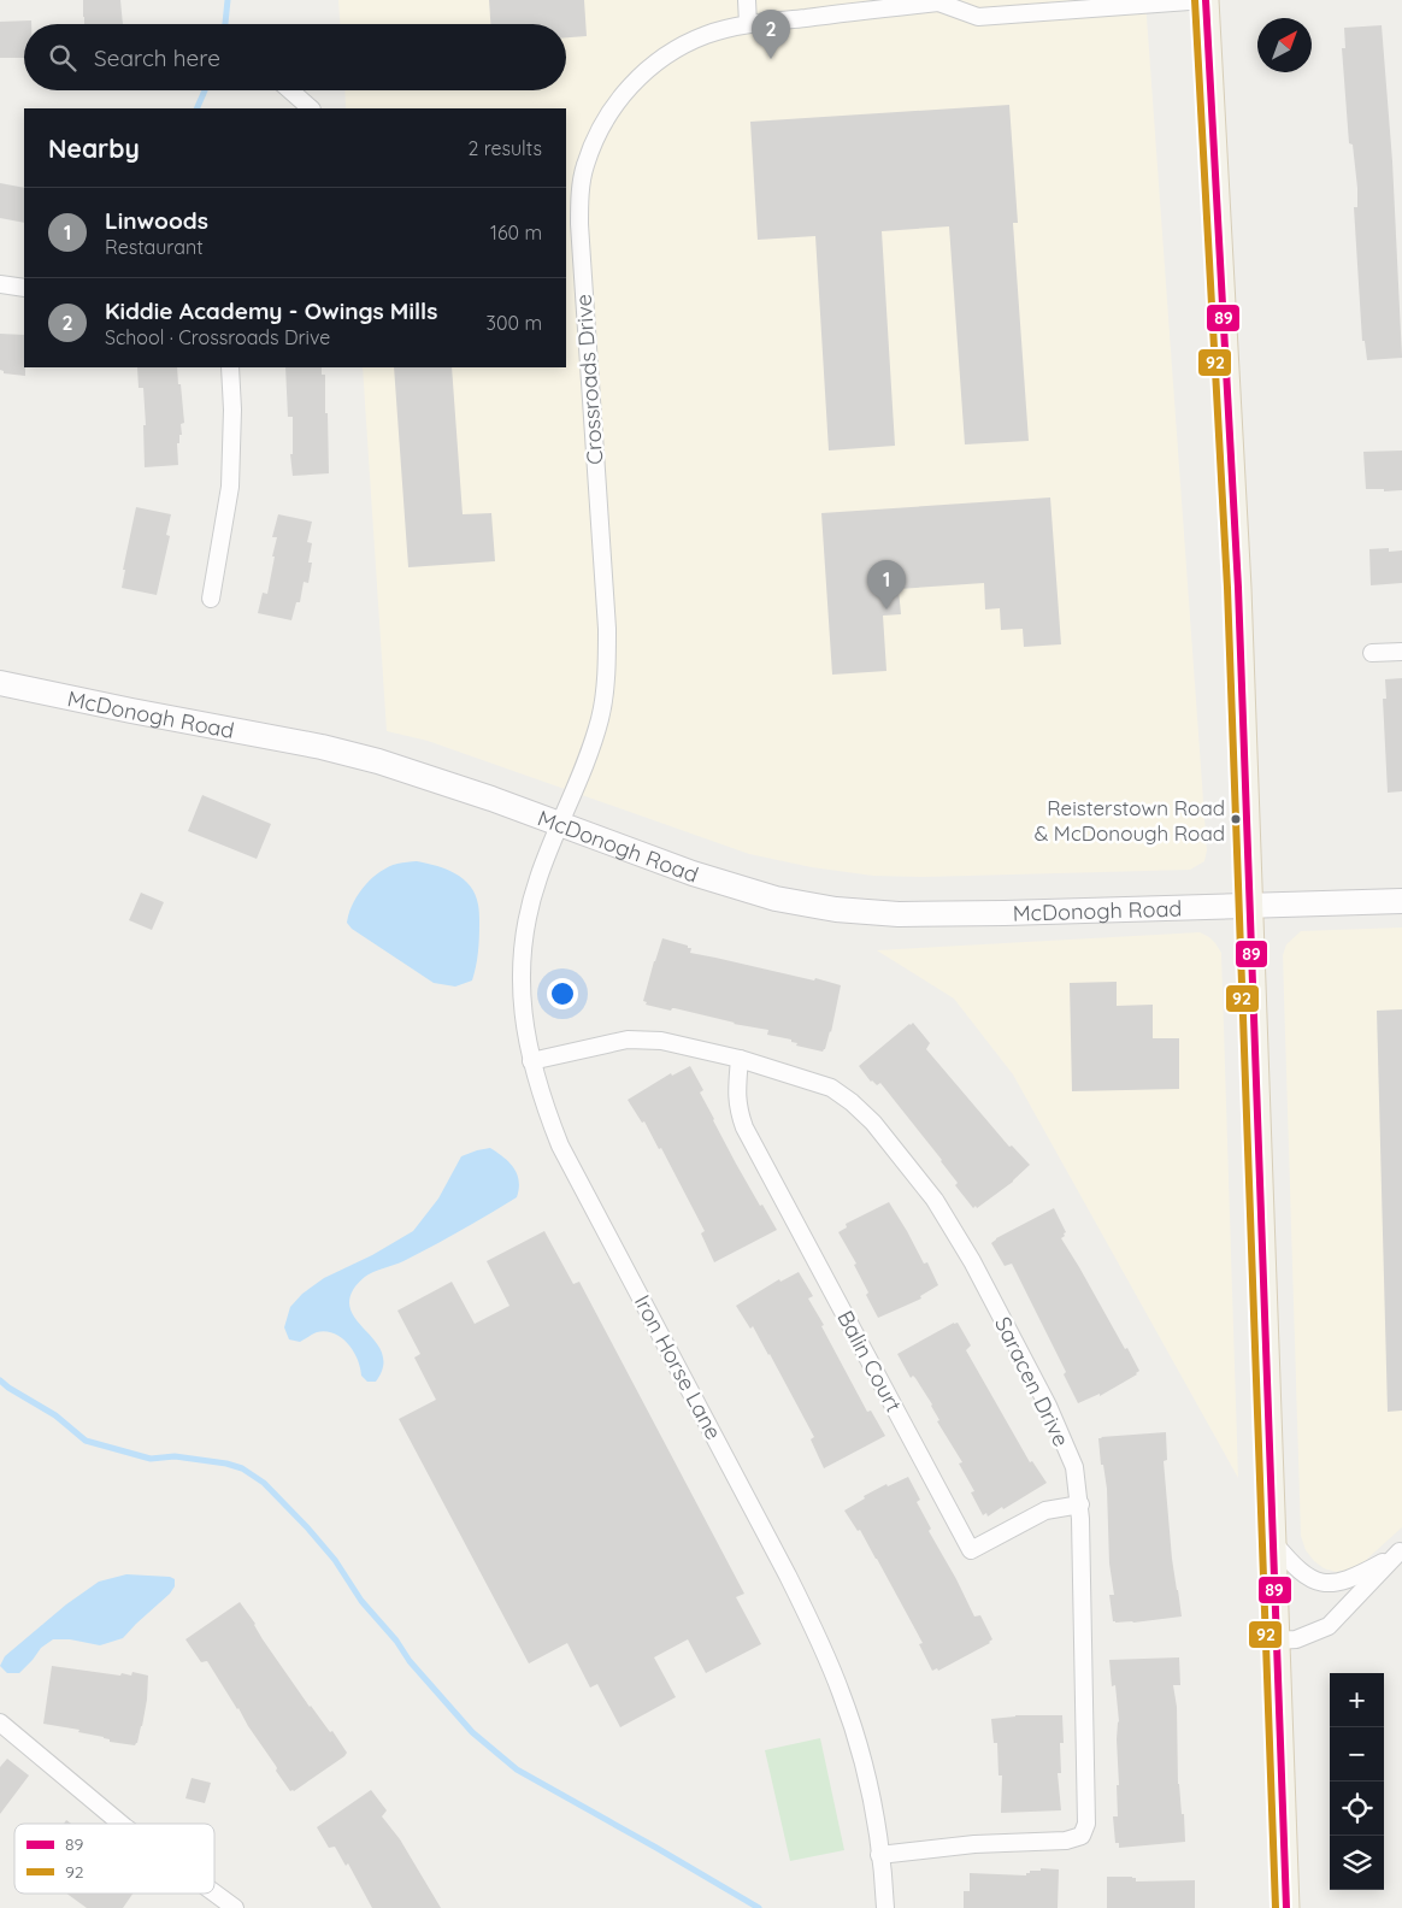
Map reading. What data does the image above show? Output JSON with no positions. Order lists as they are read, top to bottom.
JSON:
{
  "streets": {
    "main road": ["McDonogh Road"],
    "street": [
      "Crossroads Drive",
      "Balin Court",
      "Iron Horse Lane",
      "Saracen Drive"
    ]
  },
  "crossings": [
    ["Crossroads Drive", "McDonogh Road"],
    ["Crossroads Drive", "Iron Horse Lane"],
    ["McDonogh Road", "Iron Horse Lane"],
    ["Balin Court", "Saracen Drive"],
    ["Iron Horse Lane", "Saracen Drive"]
  ],
  "places": ["Reisterstown Road & McDonough Road"],
  "lines": ["transit line 89", "transit line 92"],
  "legend": ["89", "92"],
  "north": "top right",
  "page": {
    "pins": ["2", "1"],
    "search": "Search here",
    "heading": ["Nearby", "2 results"],
    "list": [
      {
        "mark": "1",
        "name": "Linwoods",
        "note": "Restaurant",
        "value": "160 m"
      },
      {
        "mark": "2",
        "name": "Kiddie Academy - Owings Mills",
        "note": "School · Crossroads Drive",
        "value": "300 m"
      }
    ],
    "map_buttons": ["+", "−"]
  }
}
